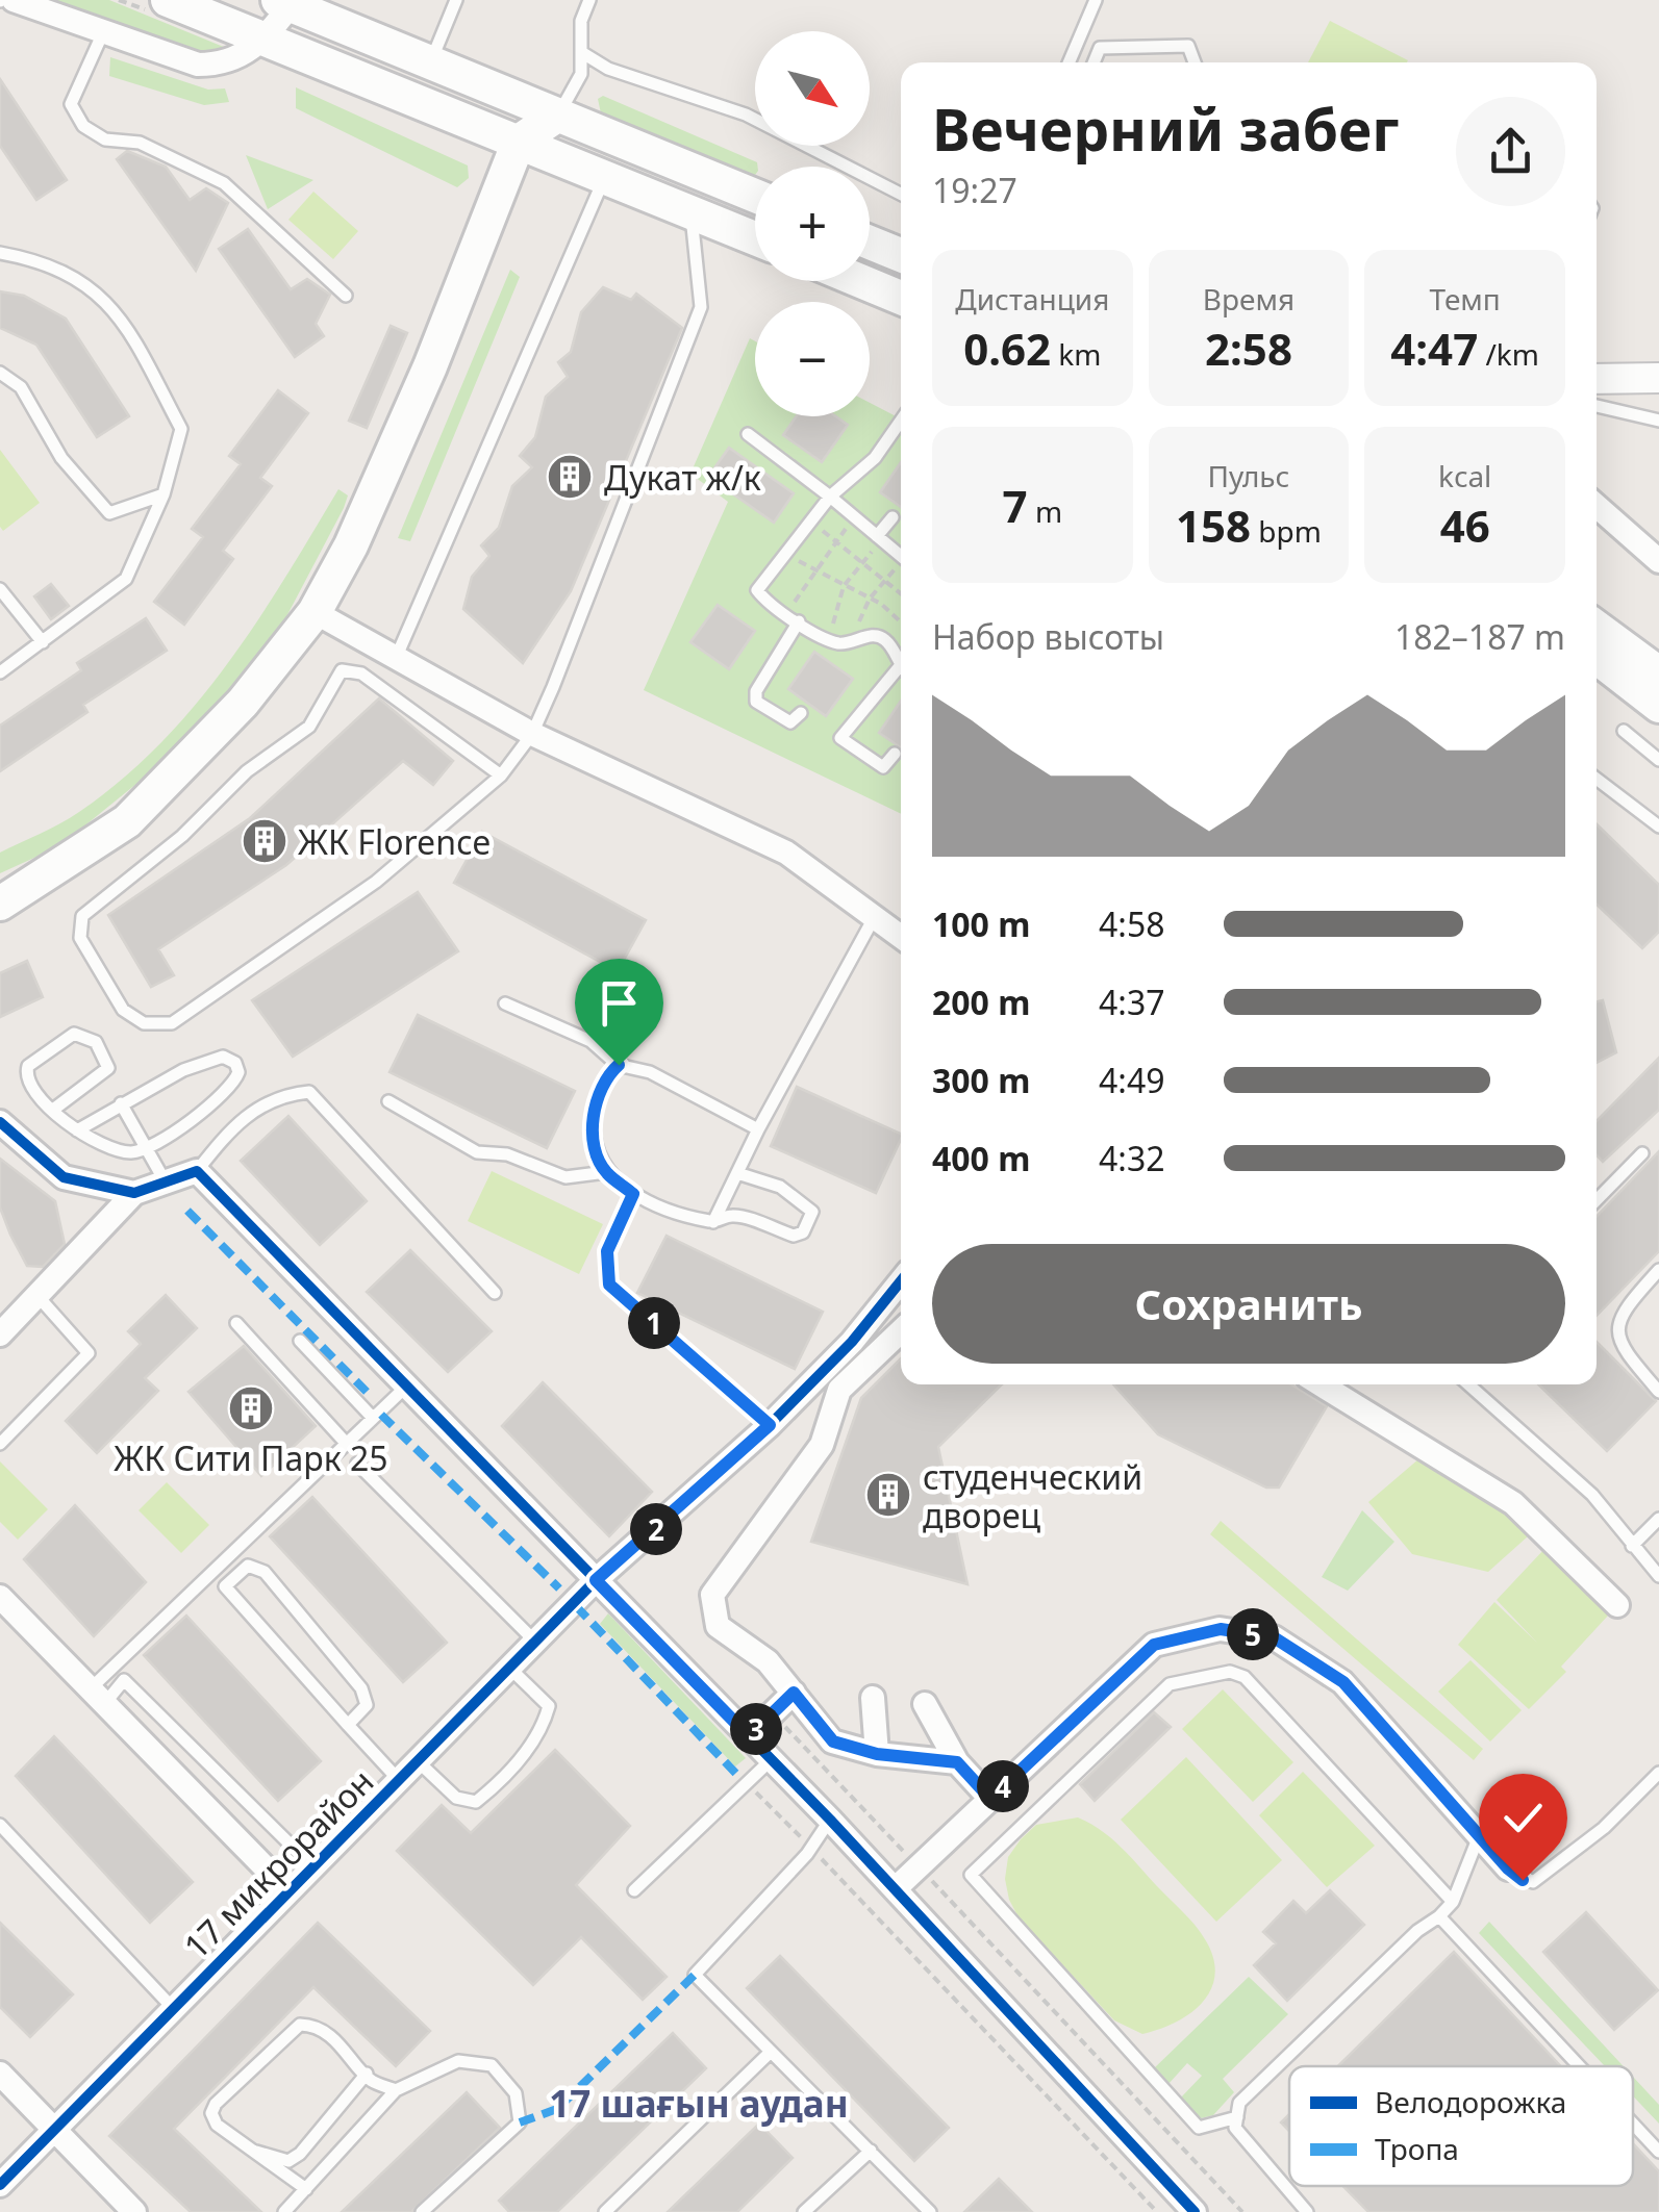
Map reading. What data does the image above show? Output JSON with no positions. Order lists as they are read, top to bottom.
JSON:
{
  "streets": {
    "street": ["17 микрорайон"]
  },
  "districts": ["17 шағын аудан"],
  "places": {
    "building": [
      "Дукат ж/к",
      "ЖК Florence",
      "ЖК Сити Парк 25",
      "студенческий дворец"
    ]
  },
  "legend": ["Велодорожка", "Тропа"],
  "north": "bottom right",
  "page": {
    "map_buttons": ["+", "−"],
    "heading": ["Вечерний забег", "19:27"],
    "stats": [
      ["Дистанция", "0.62 km"],
      ["Время", "2:58"],
      ["Темп", "4:47 /km"],
      ["7 m"],
      ["Пульс", "158 bpm"],
      ["kcal", "46"]
    ],
    "chart": ["Набор высоты", "182–187 m"],
    "list": [
      {
        "name": "100 m",
        "note": "4:58"
      },
      {
        "name": "200 m",
        "note": "4:37"
      },
      {
        "name": "300 m",
        "note": "4:49"
      },
      {
        "name": "400 m",
        "note": "4:32"
      }
    ],
    "buttons": "Сохранить",
    "pins": [
      "1",
      "2",
      "5",
      "3",
      "4"
    ]
  }
}
